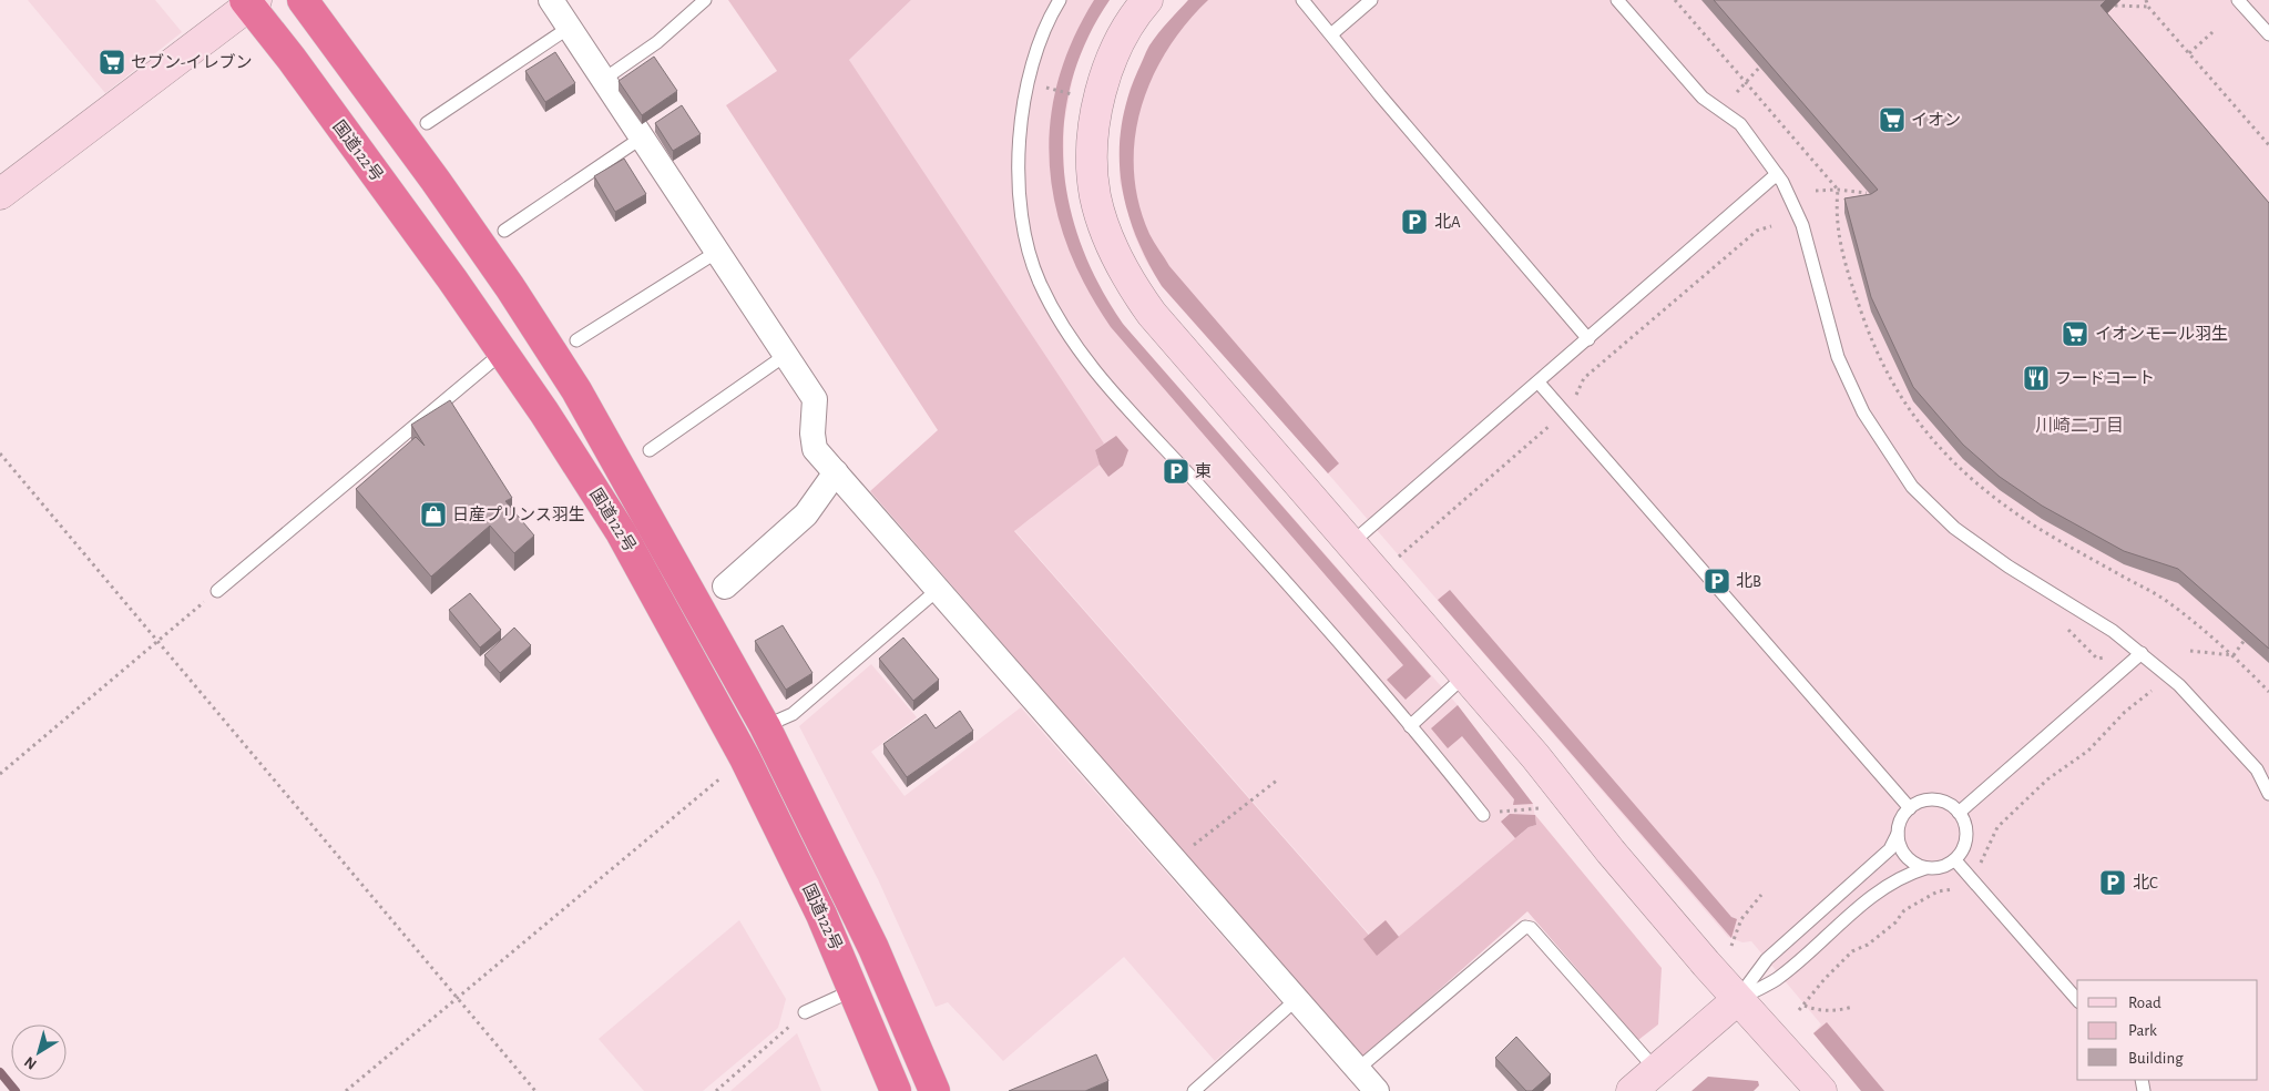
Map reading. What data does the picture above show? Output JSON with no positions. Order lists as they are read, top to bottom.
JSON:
{
  "streets": {
    "highway": ["国道122号"]
  },
  "districts": ["川崎二丁目"],
  "places": {
    "supermarket": ["セブン-イレブン", "イオン", "イオンモール羽生"],
    "parking": [
      "北A",
      "東",
      "北B",
      "北C"
    ],
    "restaurant": ["フードコート"],
    "shop": ["日産プリンス羽生"]
  },
  "legend": ["Road", "Park", "Building"],
  "north": "bottom left"
}
